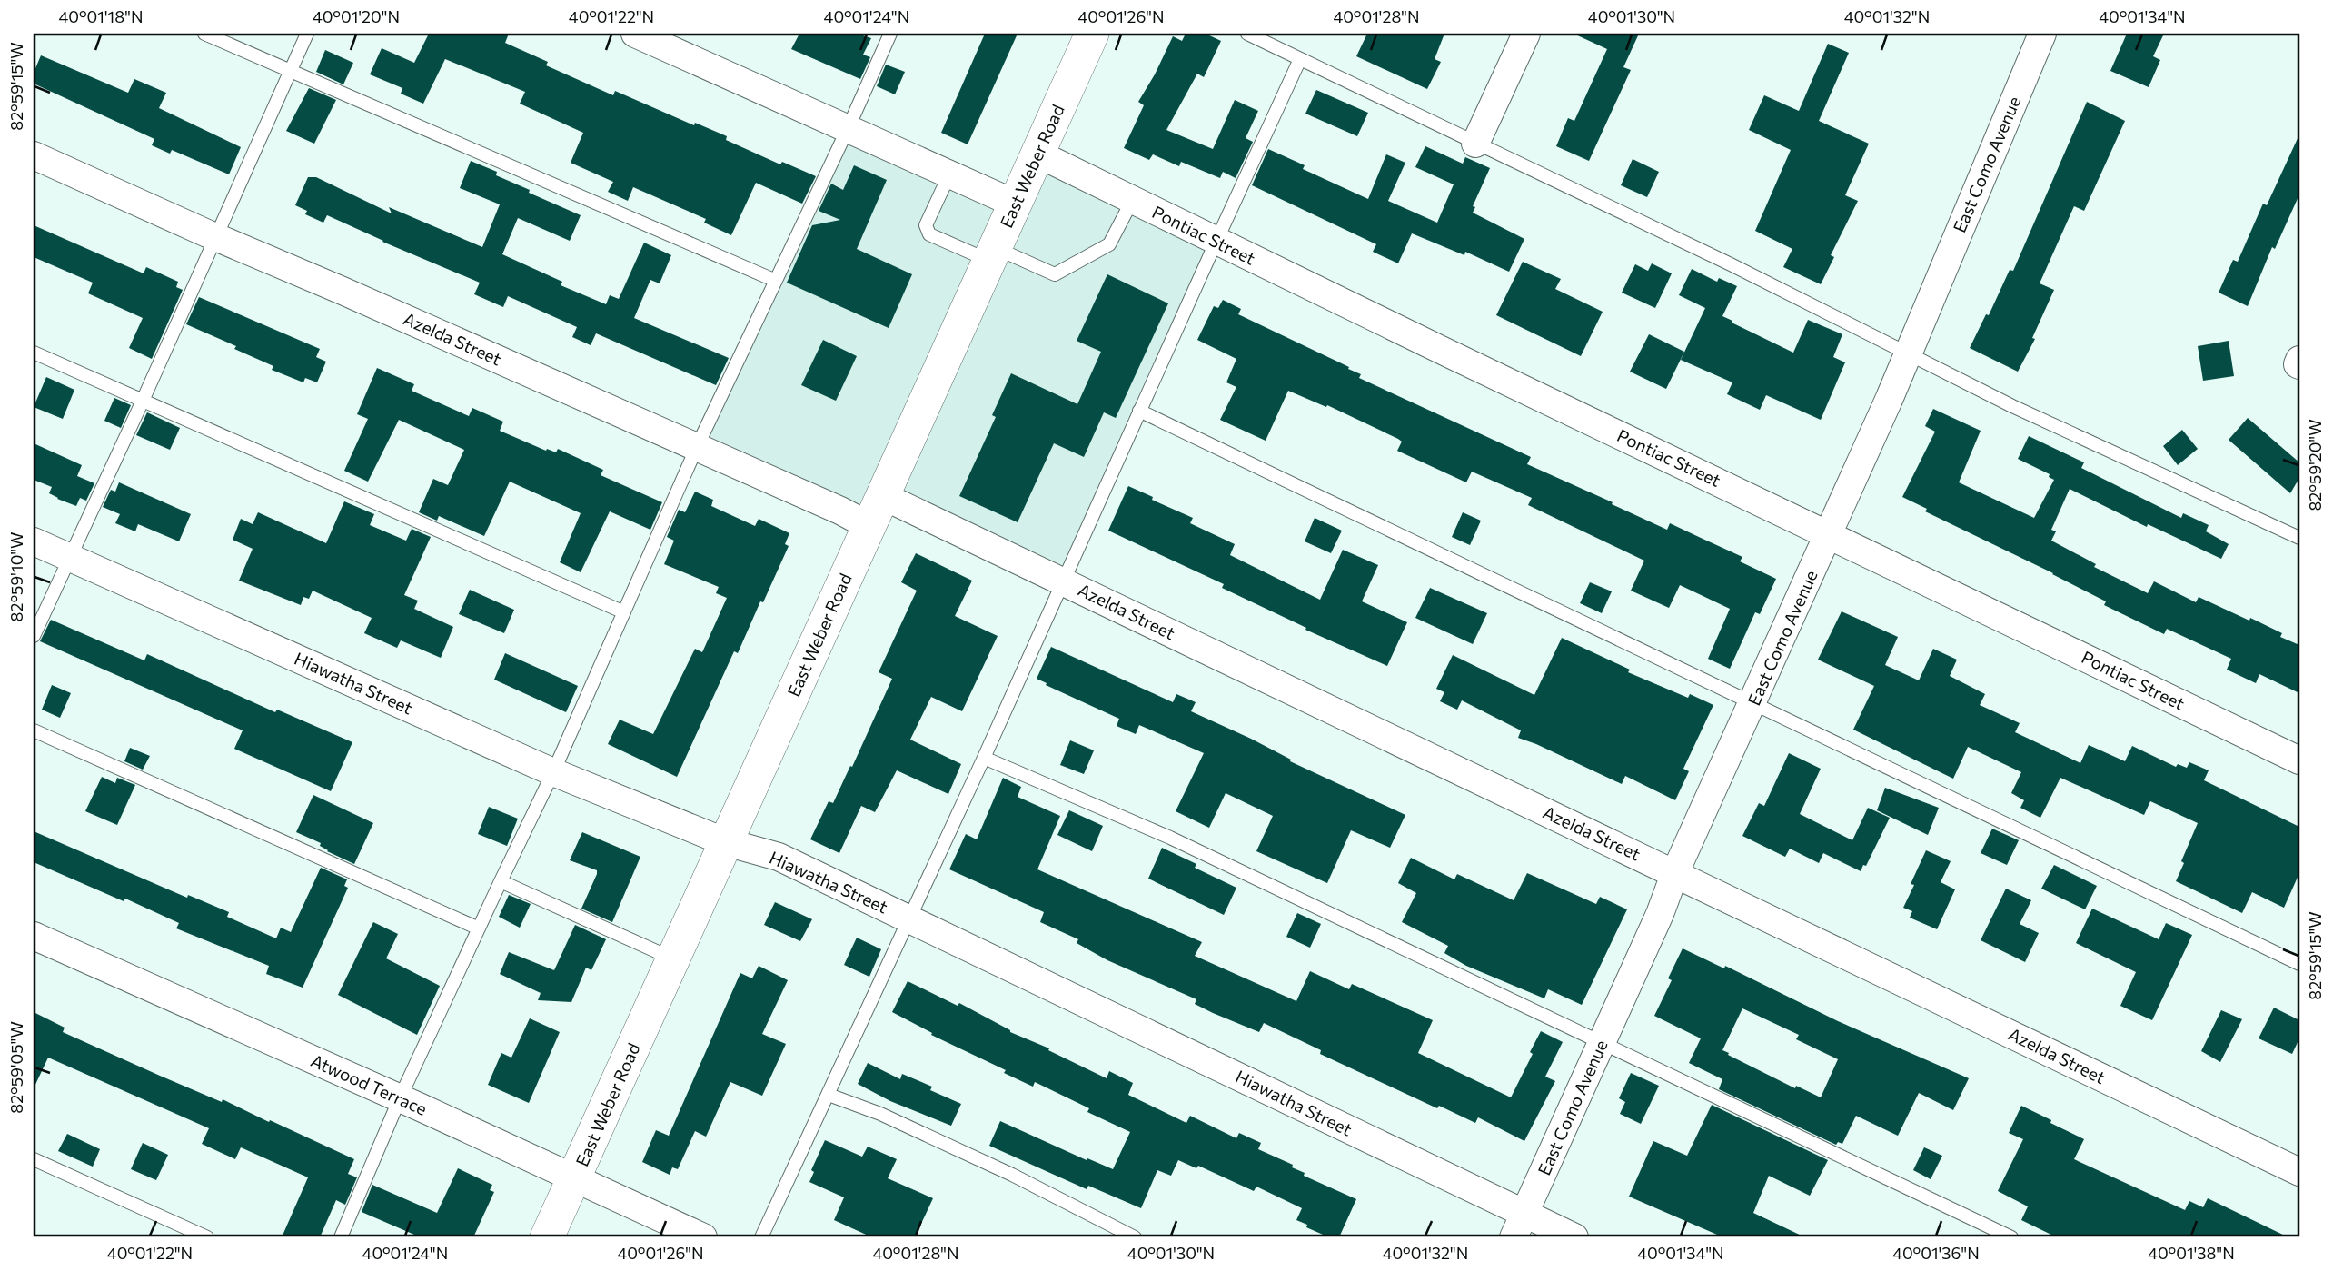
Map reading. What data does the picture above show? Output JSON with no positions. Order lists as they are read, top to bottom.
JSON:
{
  "streets": {
    "street": [
      "East Como Avenue",
      "East Weber Road",
      "Pontiac Street",
      "Azelda Street",
      "Hiawatha Street",
      "Atwood Terrace"
    ]
  },
  "crossings": [
    ["East Como Avenue", "Pontiac Street"],
    ["East Como Avenue", "Azelda Street"],
    ["East Como Avenue", "Hiawatha Street"],
    ["East Weber Road", "Pontiac Street"],
    ["East Weber Road", "Azelda Street"],
    ["East Weber Road", "Hiawatha Street"],
    ["East Weber Road", "Atwood Terrace"]
  ],
  "coordinates": [
    "40°01'18\"N",
    "40°01'20\"N",
    "40°01'22\"N",
    "40°01'24\"N",
    "40°01'26\"N",
    "40°01'28\"N",
    "40°01'30\"N",
    "40°01'32\"N",
    "40°01'34\"N",
    "82°59'15\"W",
    "82°59'20\"W",
    "82°59'10\"W",
    "82°59'05\"W",
    "40°01'36\"N",
    "40°01'38\"N"
  ]
}
